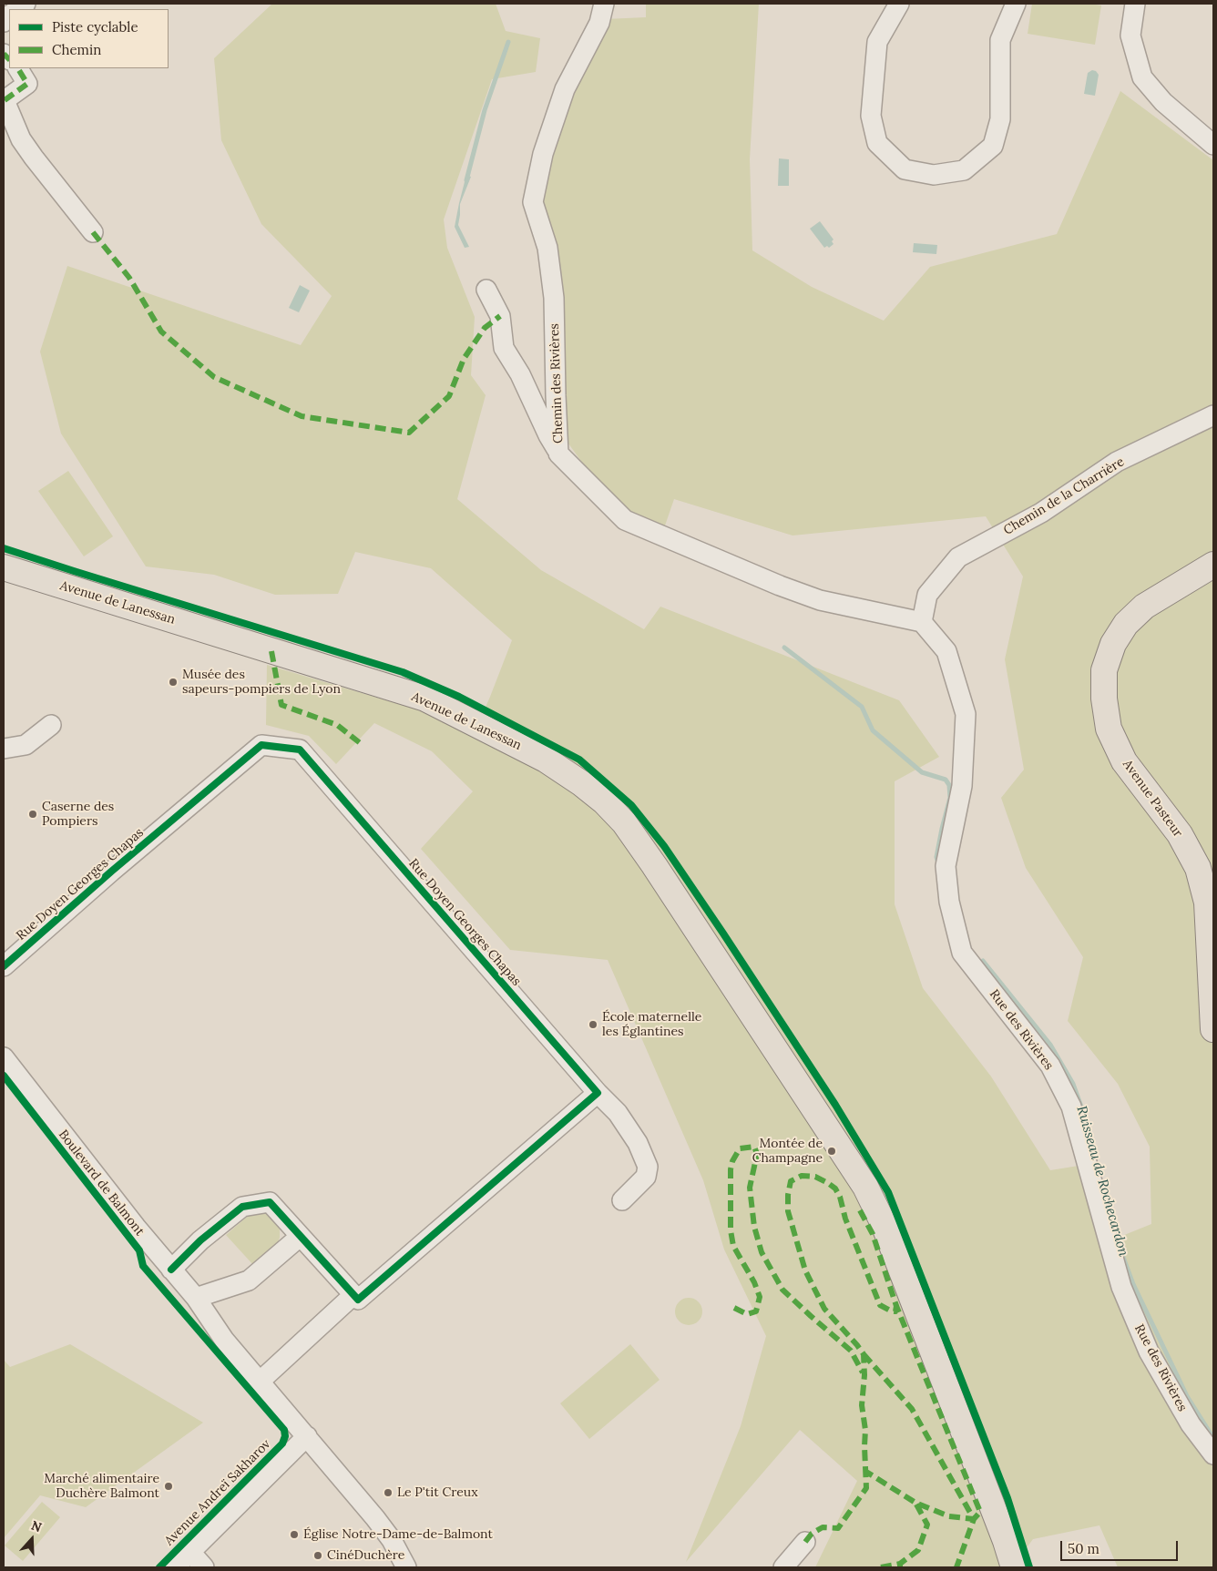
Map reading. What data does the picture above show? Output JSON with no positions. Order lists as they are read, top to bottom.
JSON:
{
  "streets": {
    "main road": ["Avenue de Lanessan", "Avenue Pasteur"],
    "street": [
      "Chemin des Rivières",
      "Chemin de la Charrière",
      "Rue Doyen Georges Chapas",
      "Rue des Rivières",
      "Boulevard de Balmont",
      "Avenue Andreï Sakharov"
    ]
  },
  "crossings": [
    ["Chemin des Rivières", "Chemin de la Charrière"],
    ["Chemin des Rivières", "Rue des Rivières"],
    ["Chemin de la Charrière", "Rue des Rivières"],
    ["Boulevard de Balmont", "Avenue Andreï Sakharov"]
  ],
  "water": ["Ruisseau de Rochecardon"],
  "places": [
    "Musée des sapeurs-pompiers de Lyon",
    "Caserne des Pompiers",
    "École maternelle les Églantines",
    "Montée de Champagne",
    "Marché alimentaire Duchère Balmont",
    "Le P'tit Creux",
    "Église Notre-Dame-de-Balmont",
    "CinéDuchère"
  ],
  "legend": ["Piste cyclable", "Chemin"],
  "scale_bar": "50 m",
  "north": "top"
}
